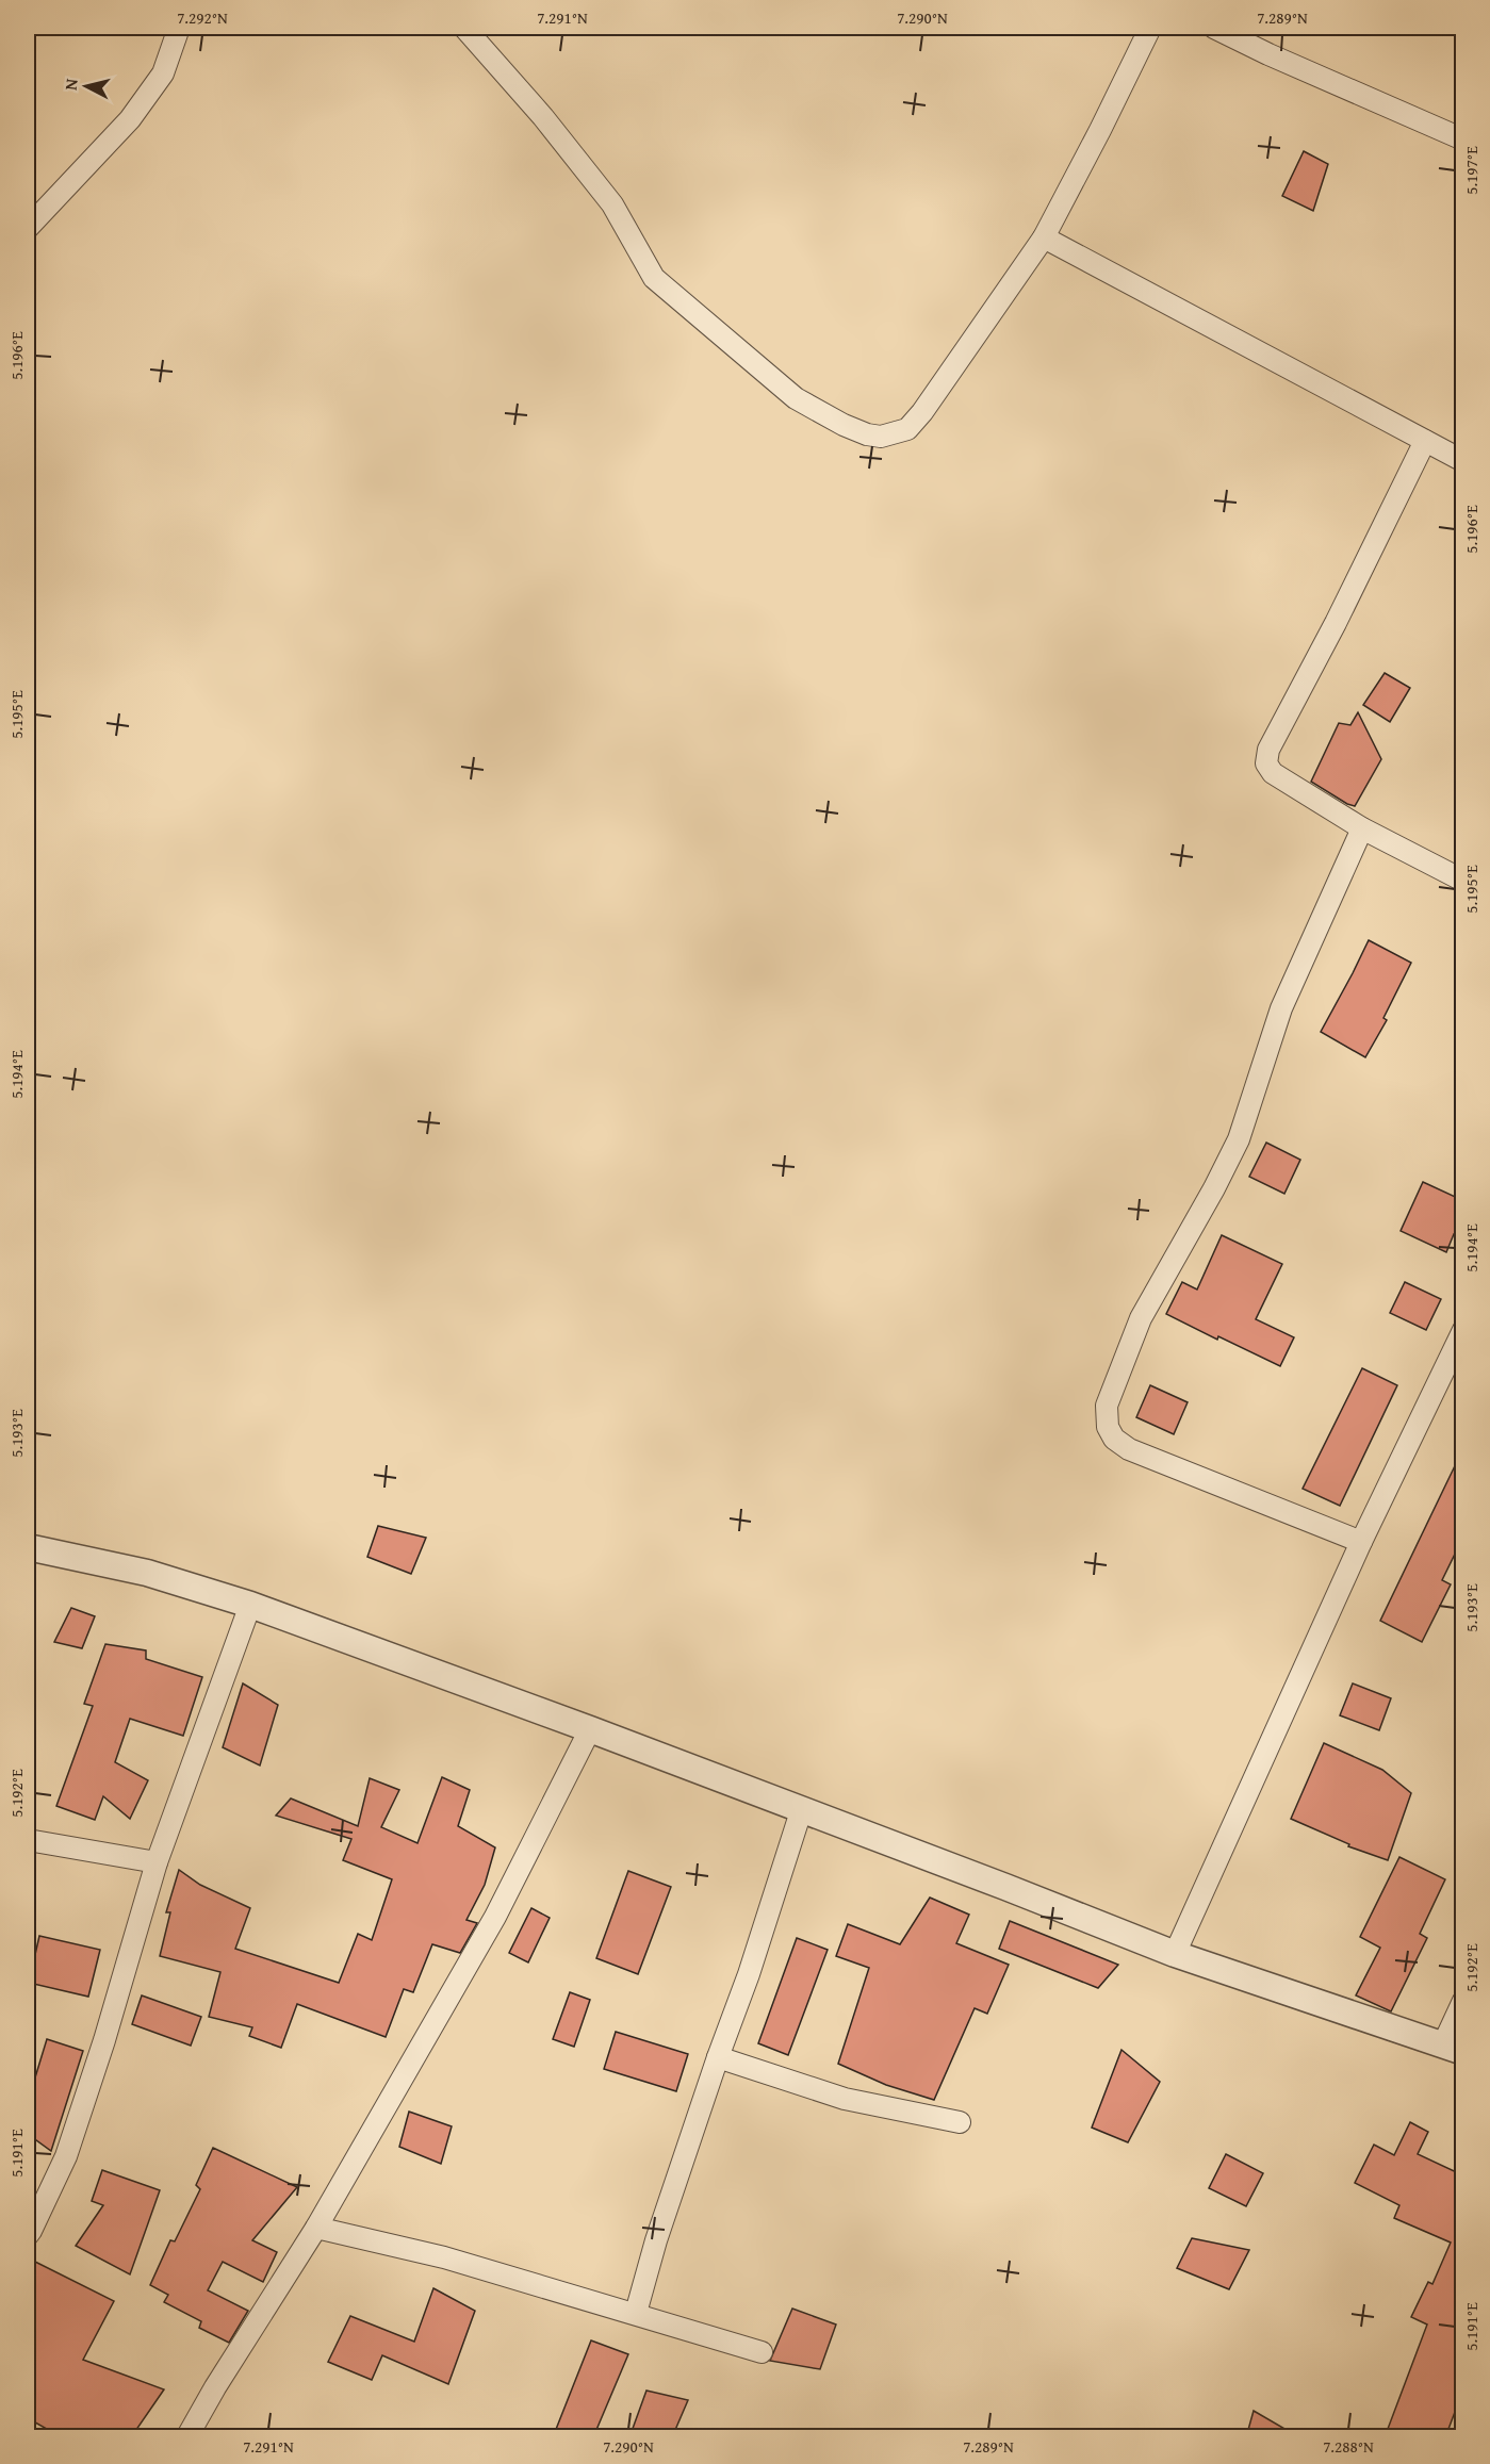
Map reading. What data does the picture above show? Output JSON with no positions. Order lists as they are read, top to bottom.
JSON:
{
  "north": "left",
  "coordinates": [
    "7.292°N",
    "7.291°N",
    "7.290°N",
    "7.289°N",
    "5.197°E",
    "5.196°E",
    "5.195°E",
    "5.194°E",
    "5.193°E",
    "5.192°E",
    "5.191°E",
    "7.288°N"
  ]
}
